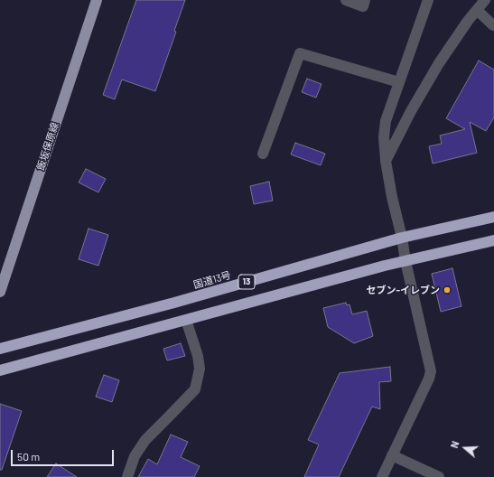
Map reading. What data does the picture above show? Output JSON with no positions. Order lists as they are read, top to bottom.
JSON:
{
  "streets": {
    "highway": ["国道13号", "13"],
    "main road": ["飯坂保原線"]
  },
  "places": ["セブン-イレブン"],
  "scale_bar": "50 m",
  "north": "left"
}
